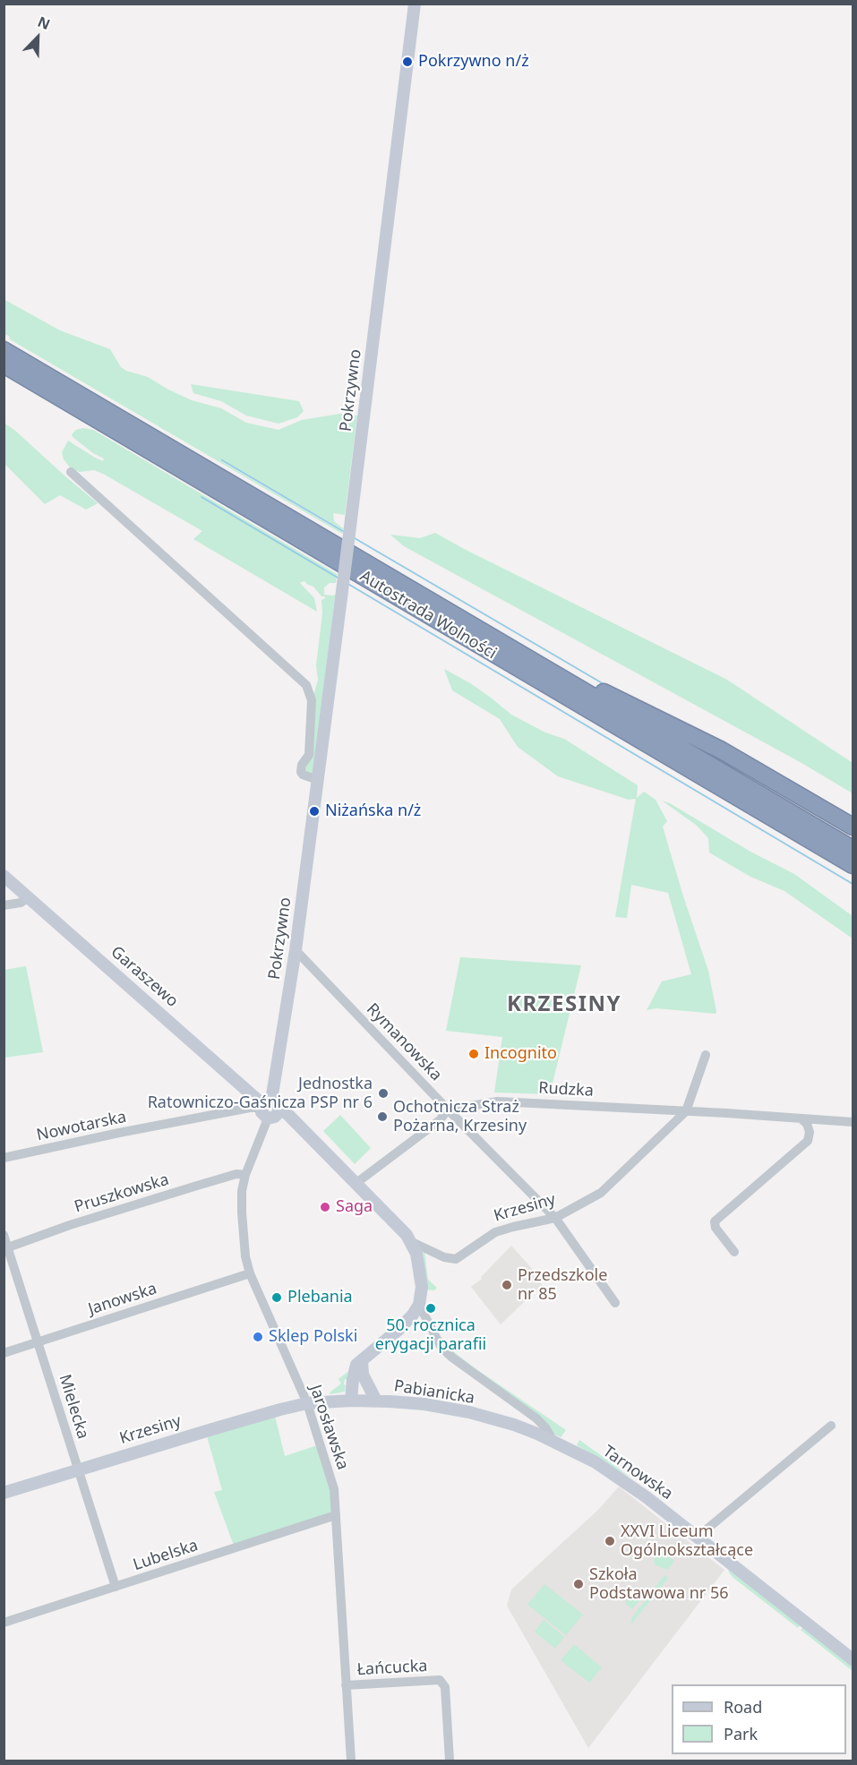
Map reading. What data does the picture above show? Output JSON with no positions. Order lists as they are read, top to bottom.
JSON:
{
  "streets": {
    "highway": ["Autostrada Wolności"],
    "street": [
      "Pokrzywno",
      "Garaszewo",
      "Rymanowska",
      "Rudzka",
      "Nowotarska",
      "Pruszkowska",
      "Krzesiny",
      "Janowska",
      "Pabianicka",
      "Mielecka",
      "Jarosławska",
      "Tarnowska",
      "Lubelska",
      "Łańcucka"
    ]
  },
  "crossings": [
    ["Pokrzywno", "Garaszewo"],
    ["Pokrzywno", "Rymanowska"],
    ["Pokrzywno", "Nowotarska"],
    ["Pokrzywno", "Jarosławska"],
    ["Garaszewo", "Nowotarska"],
    ["Garaszewo", "Krzesiny"],
    ["Garaszewo", "Jarosławska"],
    ["Garaszewo", "Tarnowska"],
    ["Rymanowska", "Rudzka"],
    ["Rymanowska", "Krzesiny"],
    ["Rudzka", "Krzesiny"],
    ["Nowotarska", "Jarosławska"],
    ["Pruszkowska", "Mielecka"],
    ["Pruszkowska", "Jarosławska"],
    ["Krzesiny", "Pabianicka"],
    ["Krzesiny", "Mielecka"],
    ["Krzesiny", "Jarosławska"],
    ["Janowska", "Mielecka"],
    ["Janowska", "Jarosławska"],
    ["Pabianicka", "Jarosławska"],
    ["Pabianicka", "Tarnowska"],
    ["Mielecka", "Lubelska"],
    ["Jarosławska", "Lubelska"],
    ["Jarosławska", "Łańcucka"]
  ],
  "districts": ["KRZESINY"],
  "places": [
    "Pokrzywno n/ż",
    "Niżańska n/ż",
    "Incognito",
    "Jednostka Ratowniczo-Gaśnicza PSP nr 6",
    "Ochotnicza Straż Pożarna, Krzesiny",
    "Saga",
    "Przedszkole nr 85",
    "Plebania",
    "50. rocznica erygacji parafii",
    "Sklep Polski",
    "XXVI Liceum Ogólnokształcące",
    "Szkoła Podstawowa nr 56"
  ],
  "legend": ["Road", "Park"],
  "north": "top right"
}
